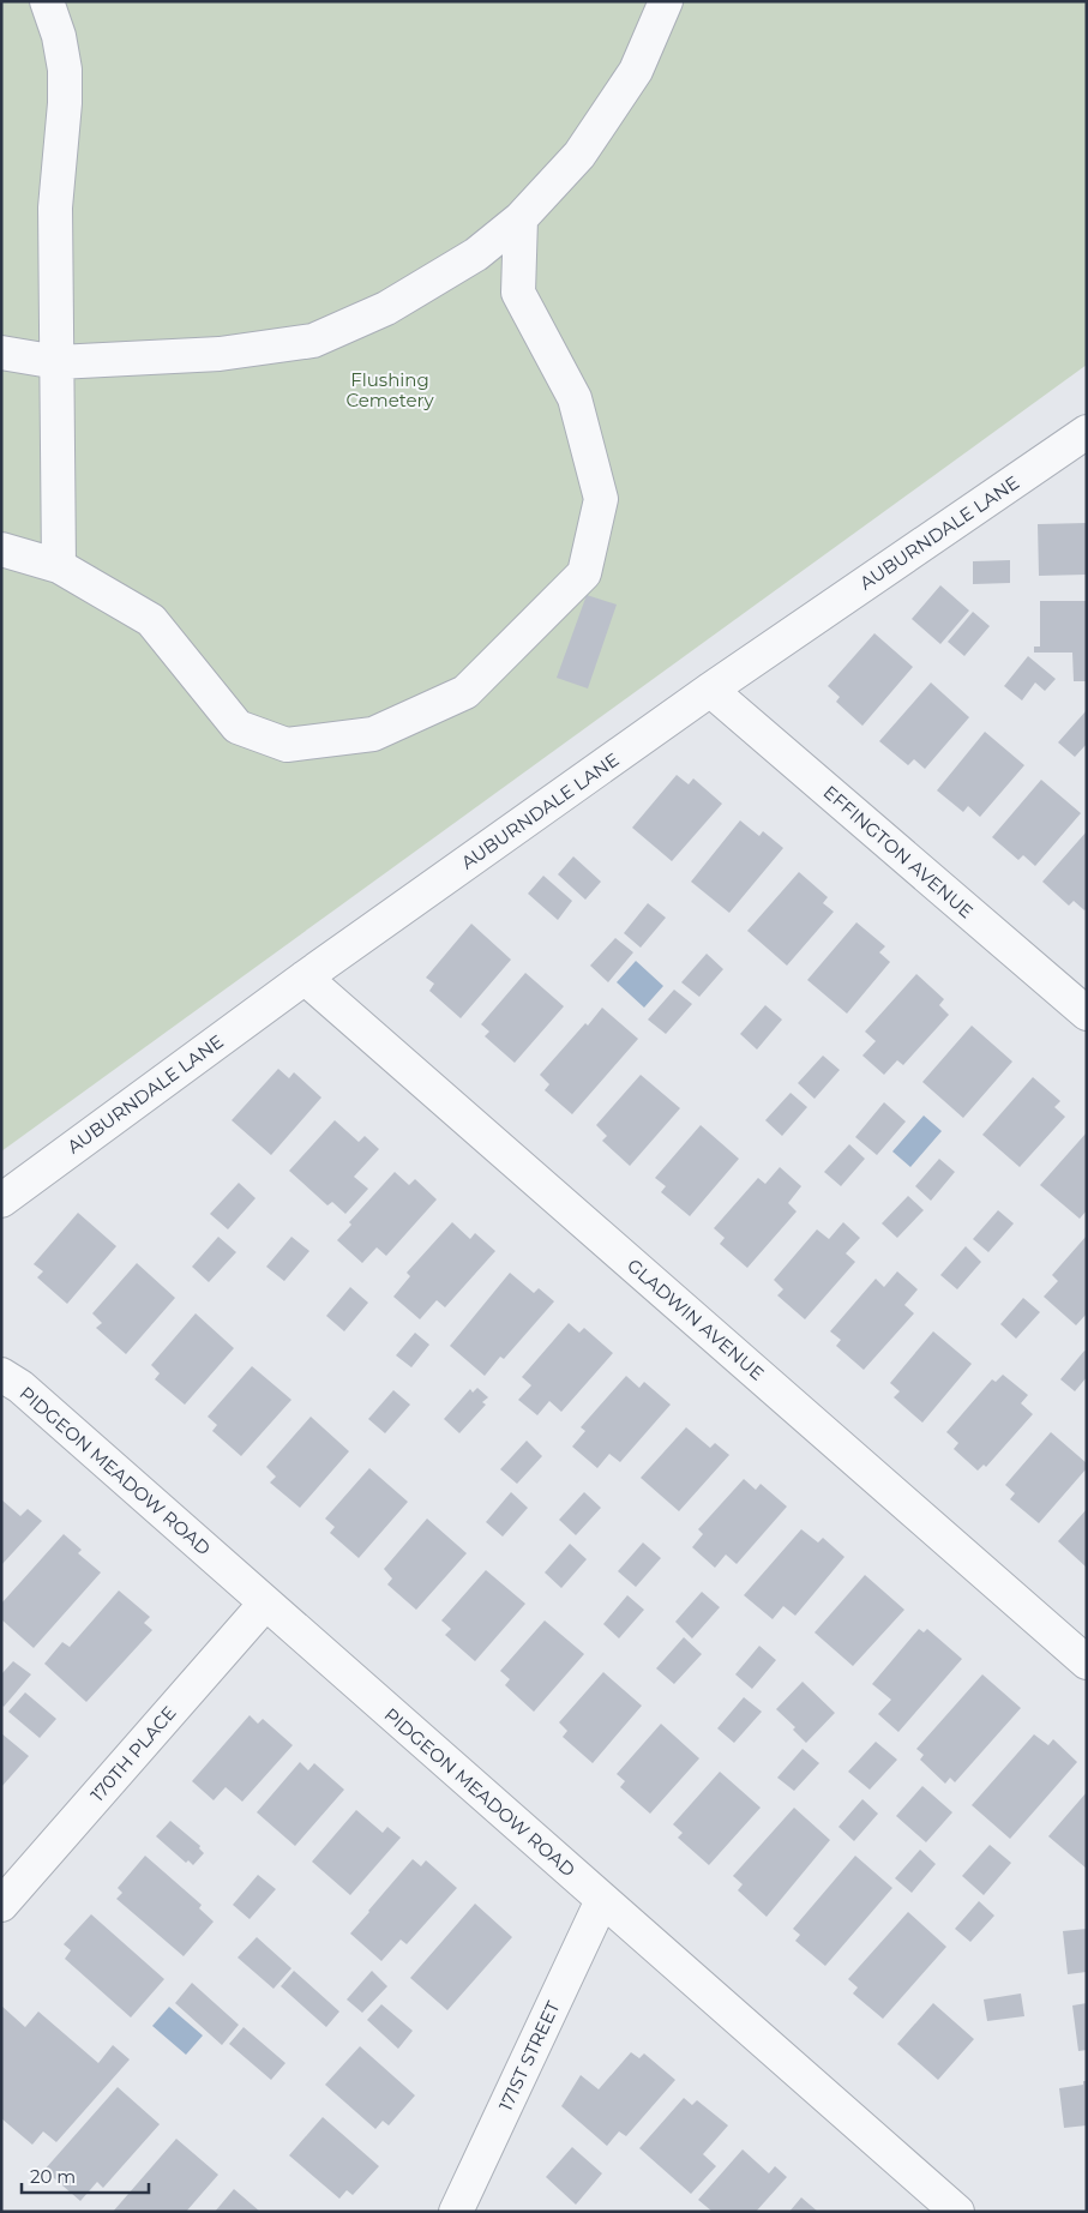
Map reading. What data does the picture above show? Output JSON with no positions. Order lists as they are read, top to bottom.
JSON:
{
  "streets": {
    "street": [
      "AUBURNDALE LANE",
      "EFFINGTON AVENUE",
      "GLADWIN AVENUE",
      "PIDGEON MEADOW ROAD",
      "170TH PLACE",
      "171ST STREET"
    ]
  },
  "crossings": [
    ["AUBURNDALE LANE", "EFFINGTON AVENUE"],
    ["AUBURNDALE LANE", "GLADWIN AVENUE"],
    ["PIDGEON MEADOW ROAD", "170TH PLACE"],
    ["PIDGEON MEADOW ROAD", "171ST STREET"]
  ],
  "parks": ["Flushing Cemetery"],
  "scale_bar": "20 m"
}
